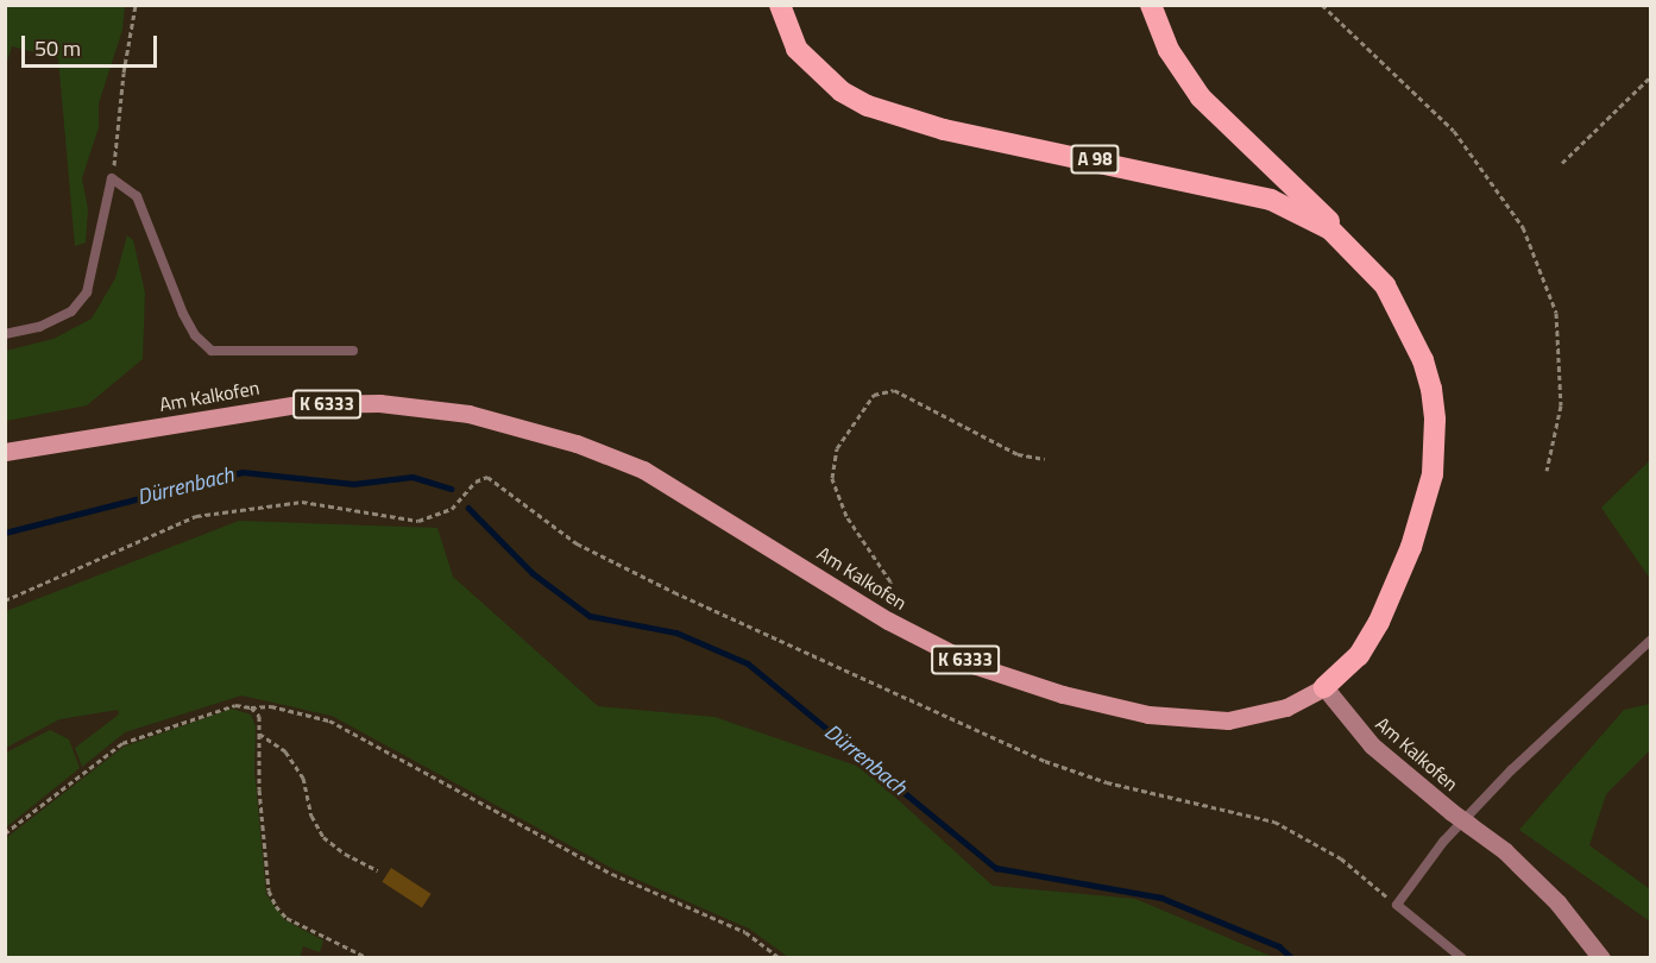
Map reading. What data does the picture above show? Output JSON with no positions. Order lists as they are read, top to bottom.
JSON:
{
  "streets": {
    "highway": ["A 98"],
    "main road": ["Am Kalkofen", "K 6333"]
  },
  "crossings": [
    ["A 98", "Am Kalkofen"]
  ],
  "water": ["Dürrenbach"],
  "scale_bar": "50 m"
}
